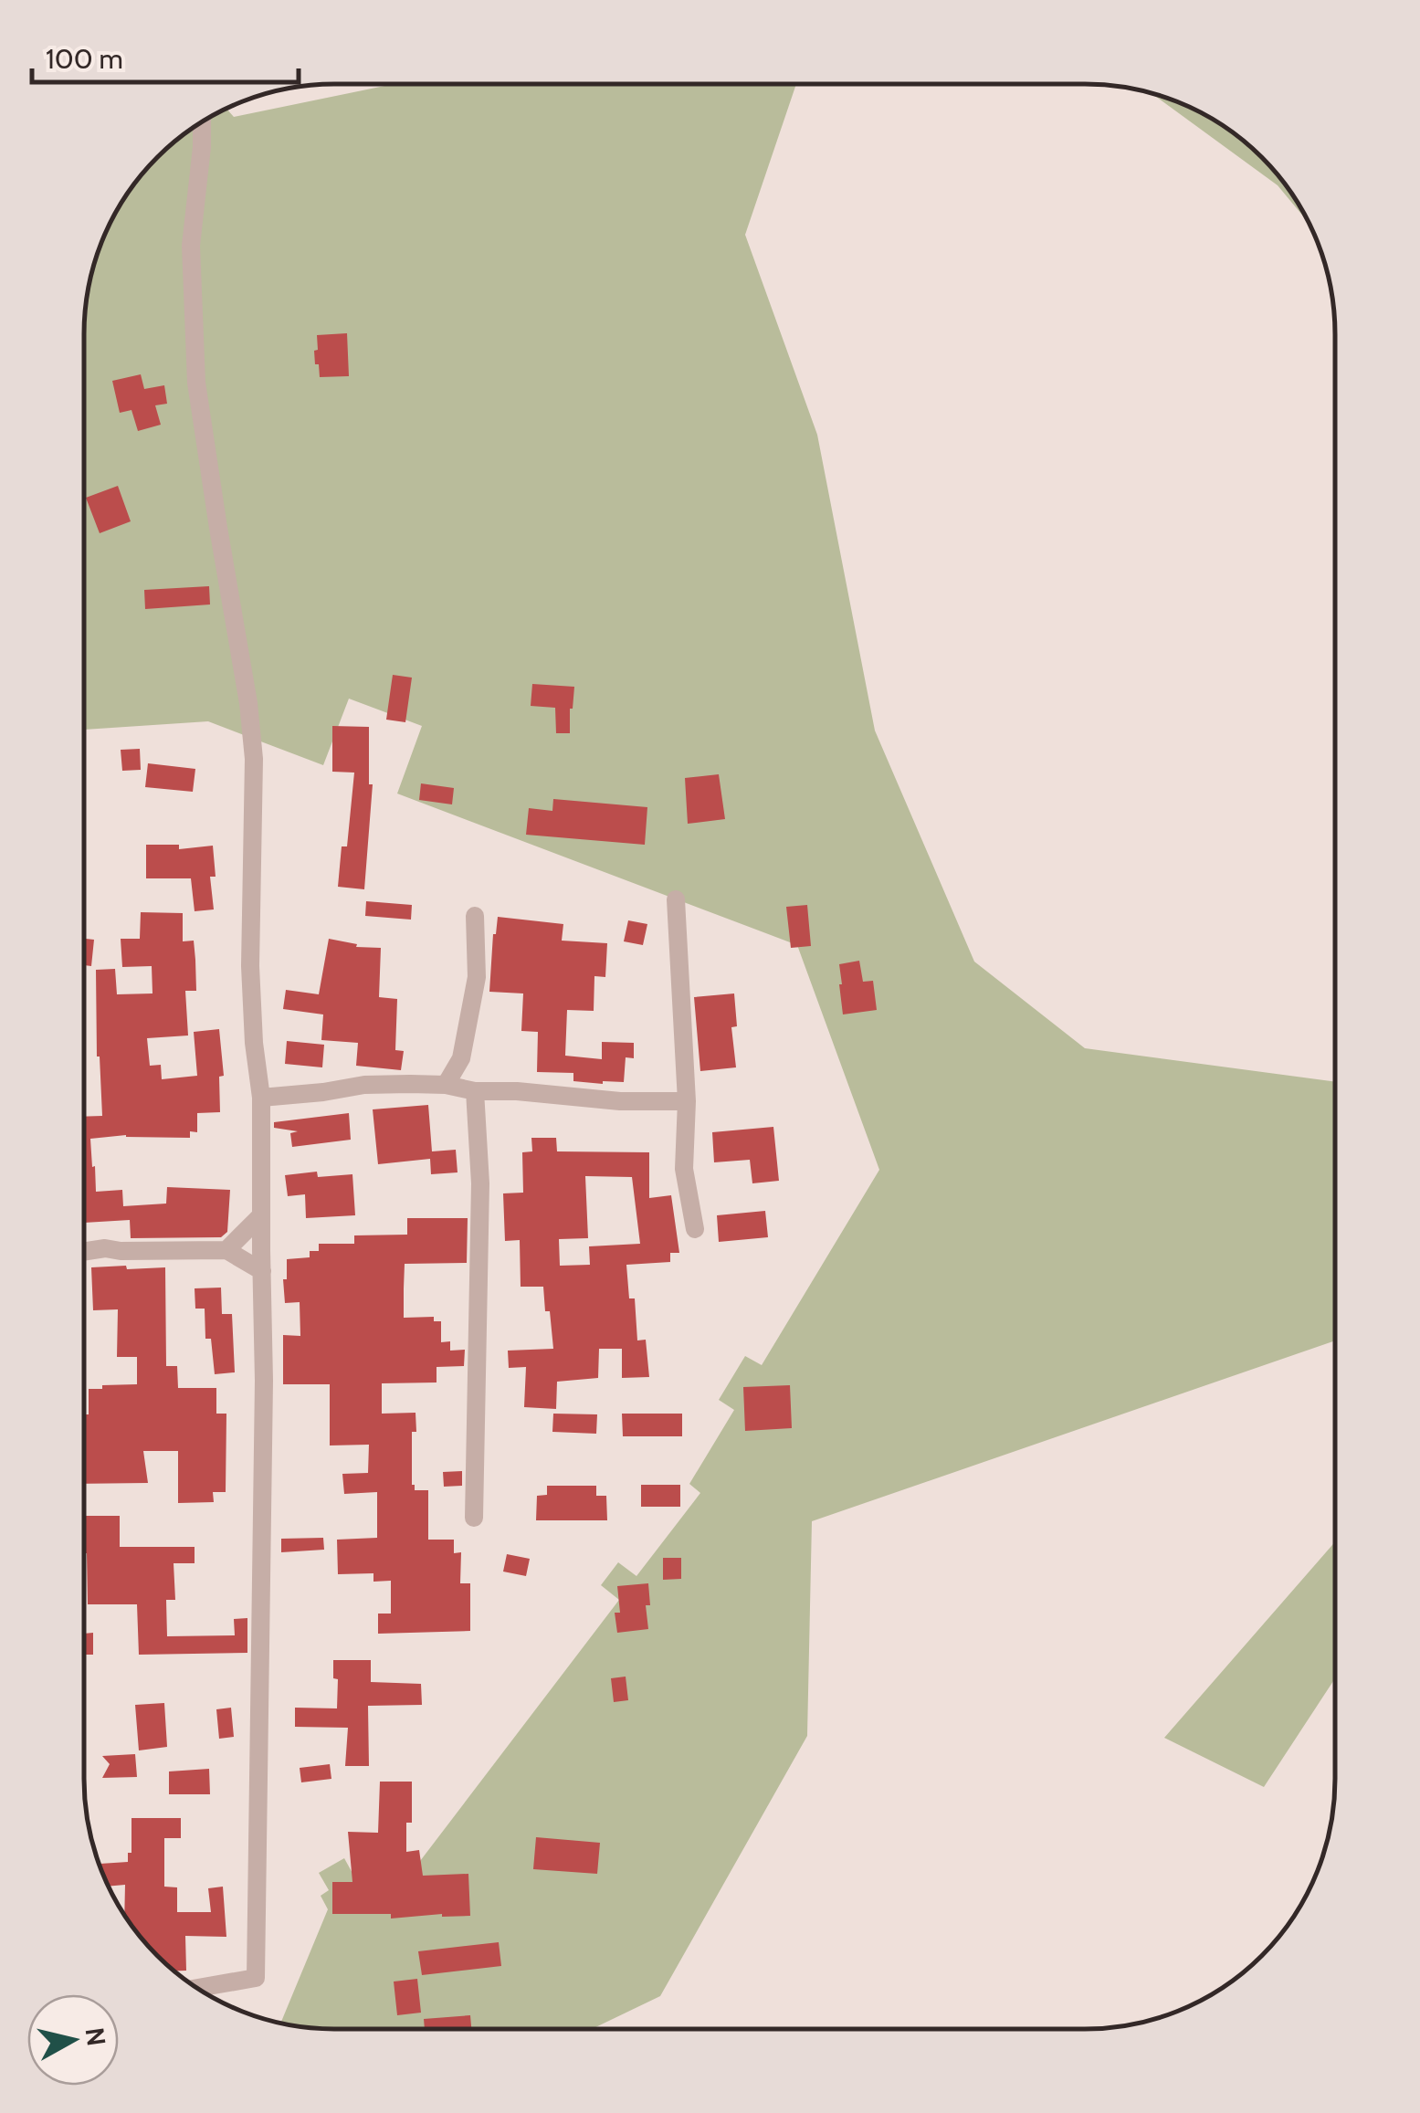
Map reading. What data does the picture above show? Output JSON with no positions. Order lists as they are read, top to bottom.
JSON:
{
  "scale_bar": "100 m",
  "north": "right"
}
